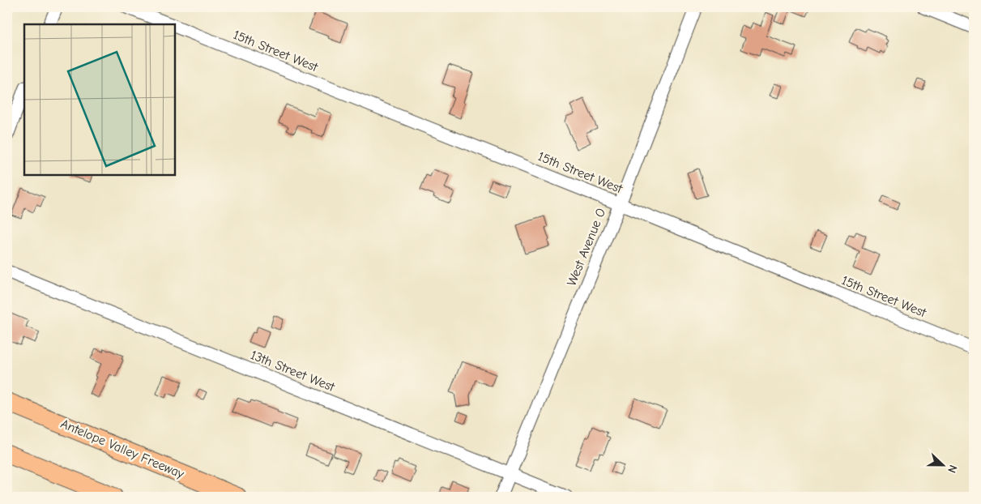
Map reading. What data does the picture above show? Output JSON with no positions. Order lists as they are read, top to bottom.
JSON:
{
  "streets": {
    "highway": ["Antelope Valley Freeway"],
    "street": ["15th Street West", "West Avenue O", "13th Street West"]
  },
  "crossings": [
    ["15th Street West", "West Avenue O"],
    ["West Avenue O", "13th Street West"]
  ],
  "north": "right"
}
